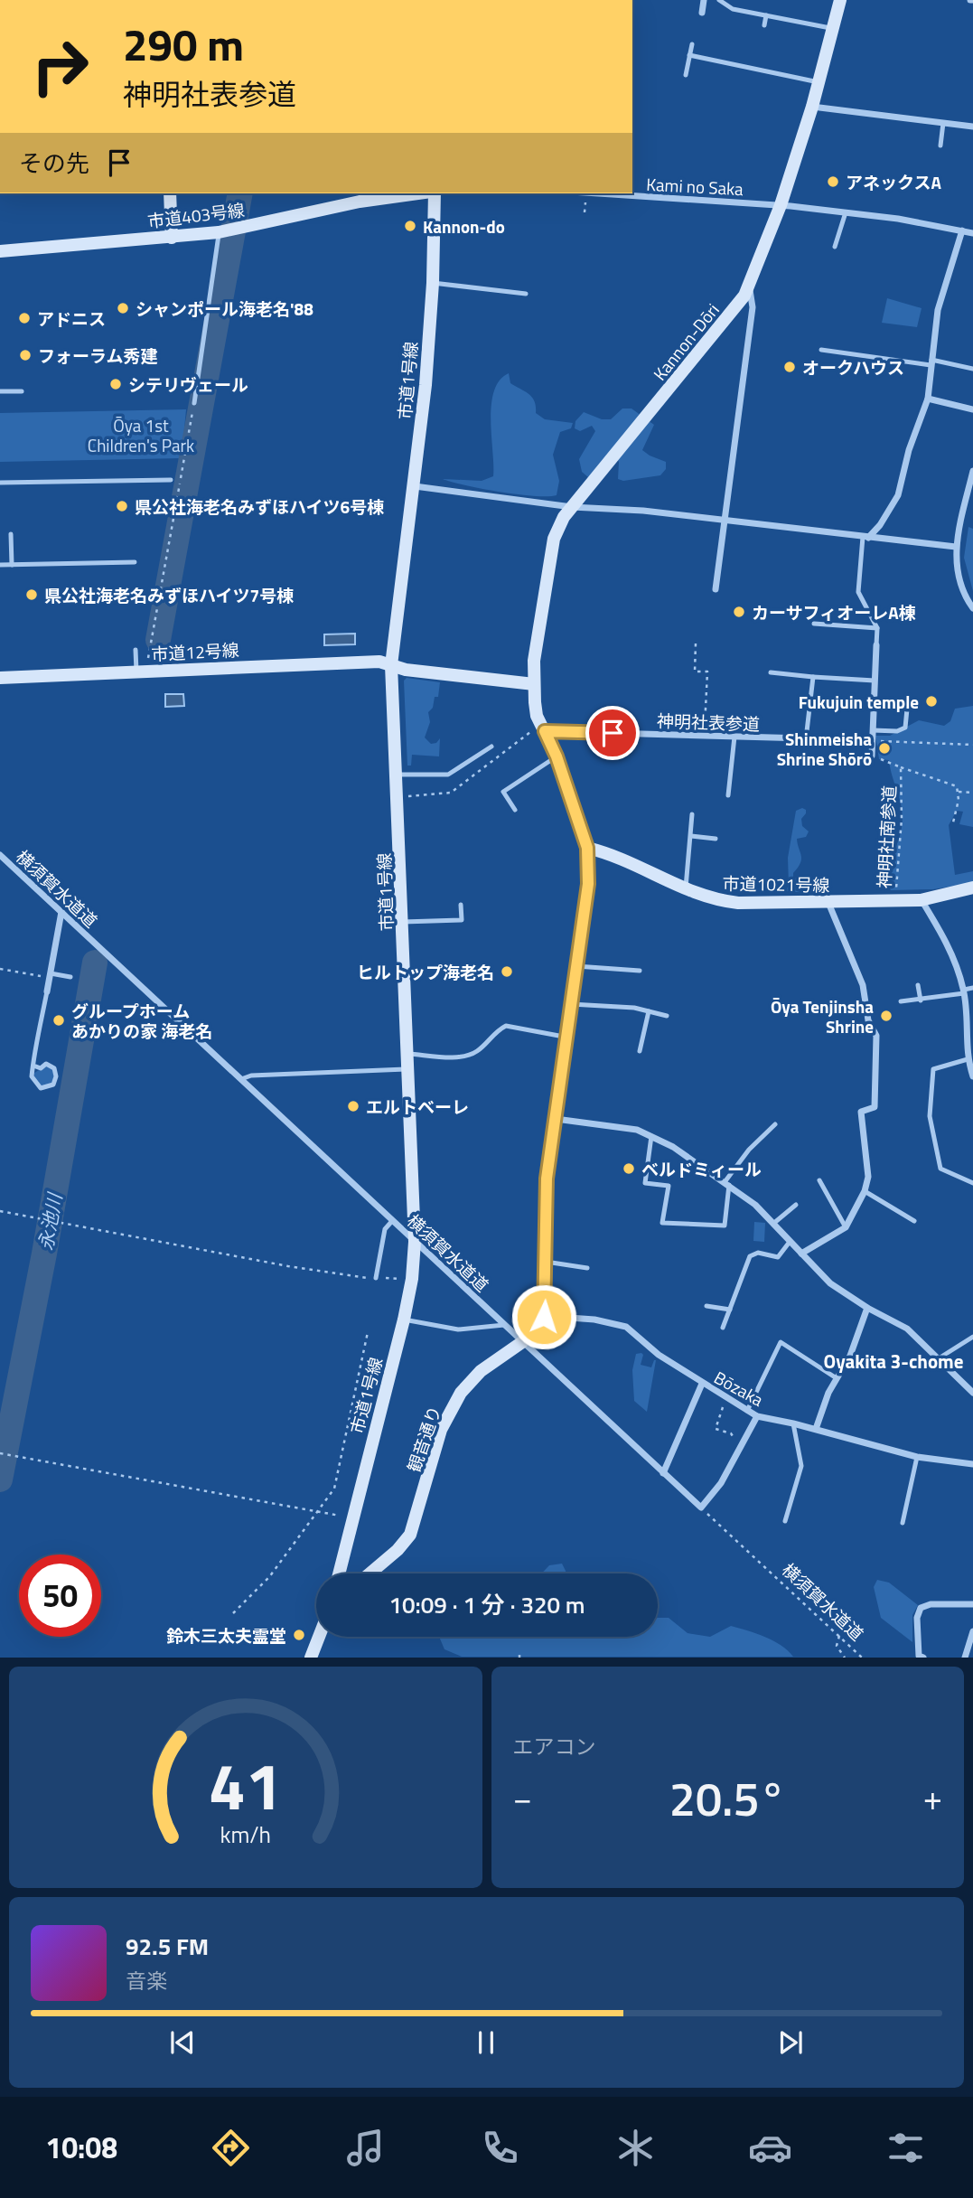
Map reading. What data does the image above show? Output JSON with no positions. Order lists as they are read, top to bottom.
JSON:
{
  "streets": {
    "street": [
      "Kami no Saka",
      "市道403号線",
      "Kannon-Dōri",
      "市道1号線",
      "市道12号線",
      "神明社表参道",
      "市道1021号線",
      "横須賀水道道",
      "Bōzaka",
      "観音通り"
    ],
    "path": ["神明社南参道"]
  },
  "crossings": [
    ["Kami no Saka", "Kannon-Dōri"],
    ["Kannon-Dōri", "市道12号線"],
    ["市道1号線", "市道12号線"],
    ["市道1号線", "横須賀水道道"],
    ["神明社南参道", "市道1021号線"],
    ["横須賀水道道", "観音通り"],
    ["Bōzaka", "観音通り"]
  ],
  "districts": ["Oyakita 3-chome"],
  "water": ["永池川"],
  "parks": ["Ōya 1st Children's Park"],
  "places": [
    "アネックスA",
    "Kannon-do",
    "シャンポール海老名'88",
    "アドニス",
    "フォーラム秀建",
    "オークハウス",
    "シテリヴェール",
    "県公社海老名みずほハイツ6号棟",
    "県公社海老名みずほハイツ7号棟",
    "カーサフィオーレA棟",
    "Fukujuin temple",
    "Shinmeisha Shrine Shōrō",
    "ヒルトップ海老名",
    "Ōya Tenjinsha Shrine",
    "グループホーム あかりの家 海老名",
    "エルトベーレ",
    "ベルドミィール",
    "鈴木三太夫霊堂"
  ],
  "page": {
    "turn": ["290 m", "神明社表参道"],
    "then": "その先",
    "limit": "50",
    "trip": "10:09 · 1 分 · 320 m",
    "tile": "エアコン",
    "heat": ["−", "20.5°", "+"],
    "song": ["92.5 FM", "音楽"],
    "tabs": "10:08",
    "gauge": ["41", "km/h"]
  }
}
